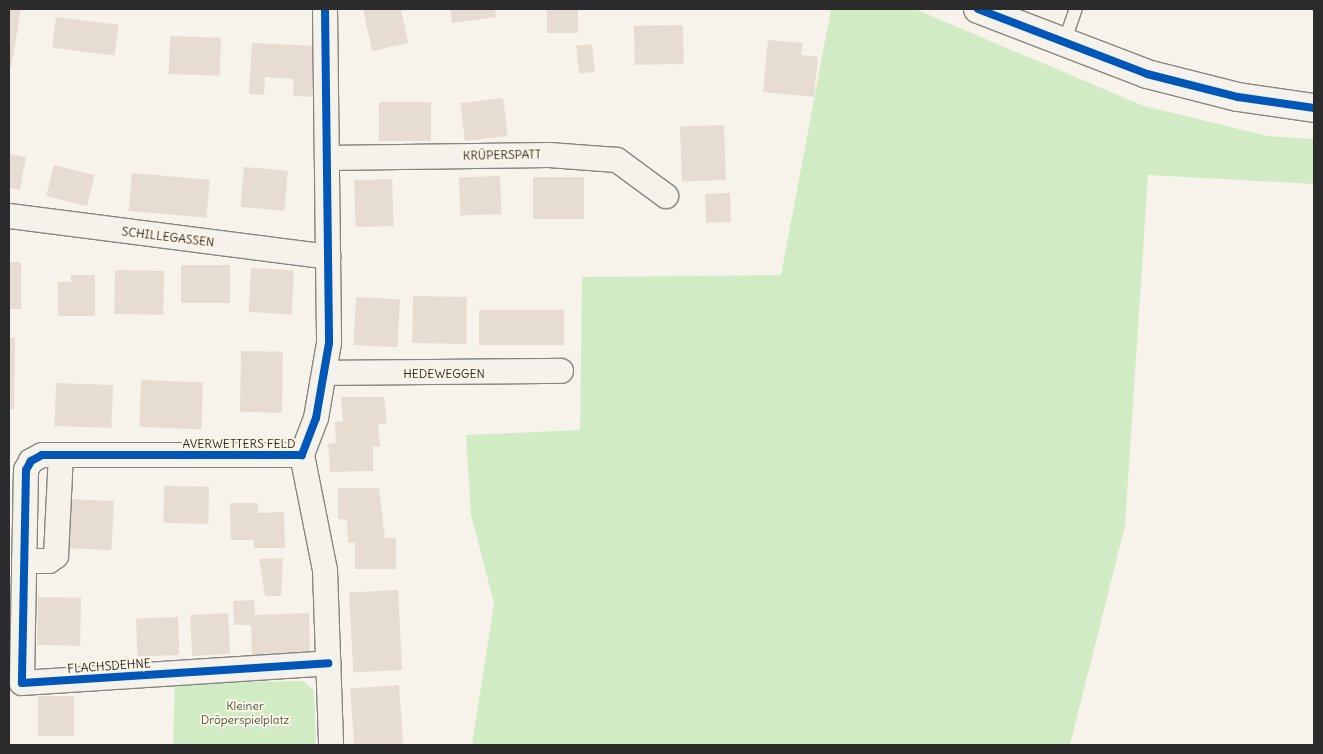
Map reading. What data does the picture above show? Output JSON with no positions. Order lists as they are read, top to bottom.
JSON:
{
  "streets": {
    "street": [
      "KRÜPERSPATT",
      "SCHILLEGASSEN",
      "HEDEWEGGEN",
      "AVERWETTERS FELD",
      "FLACHSDEHNE"
    ]
  },
  "crossings": [
    ["KRÜPERSPATT", "AVERWETTERS FELD"],
    ["SCHILLEGASSEN", "AVERWETTERS FELD"],
    ["HEDEWEGGEN", "AVERWETTERS FELD"],
    ["AVERWETTERS FELD", "FLACHSDEHNE"]
  ],
  "parks": ["Kleiner Dröperspielplatz"]
}
